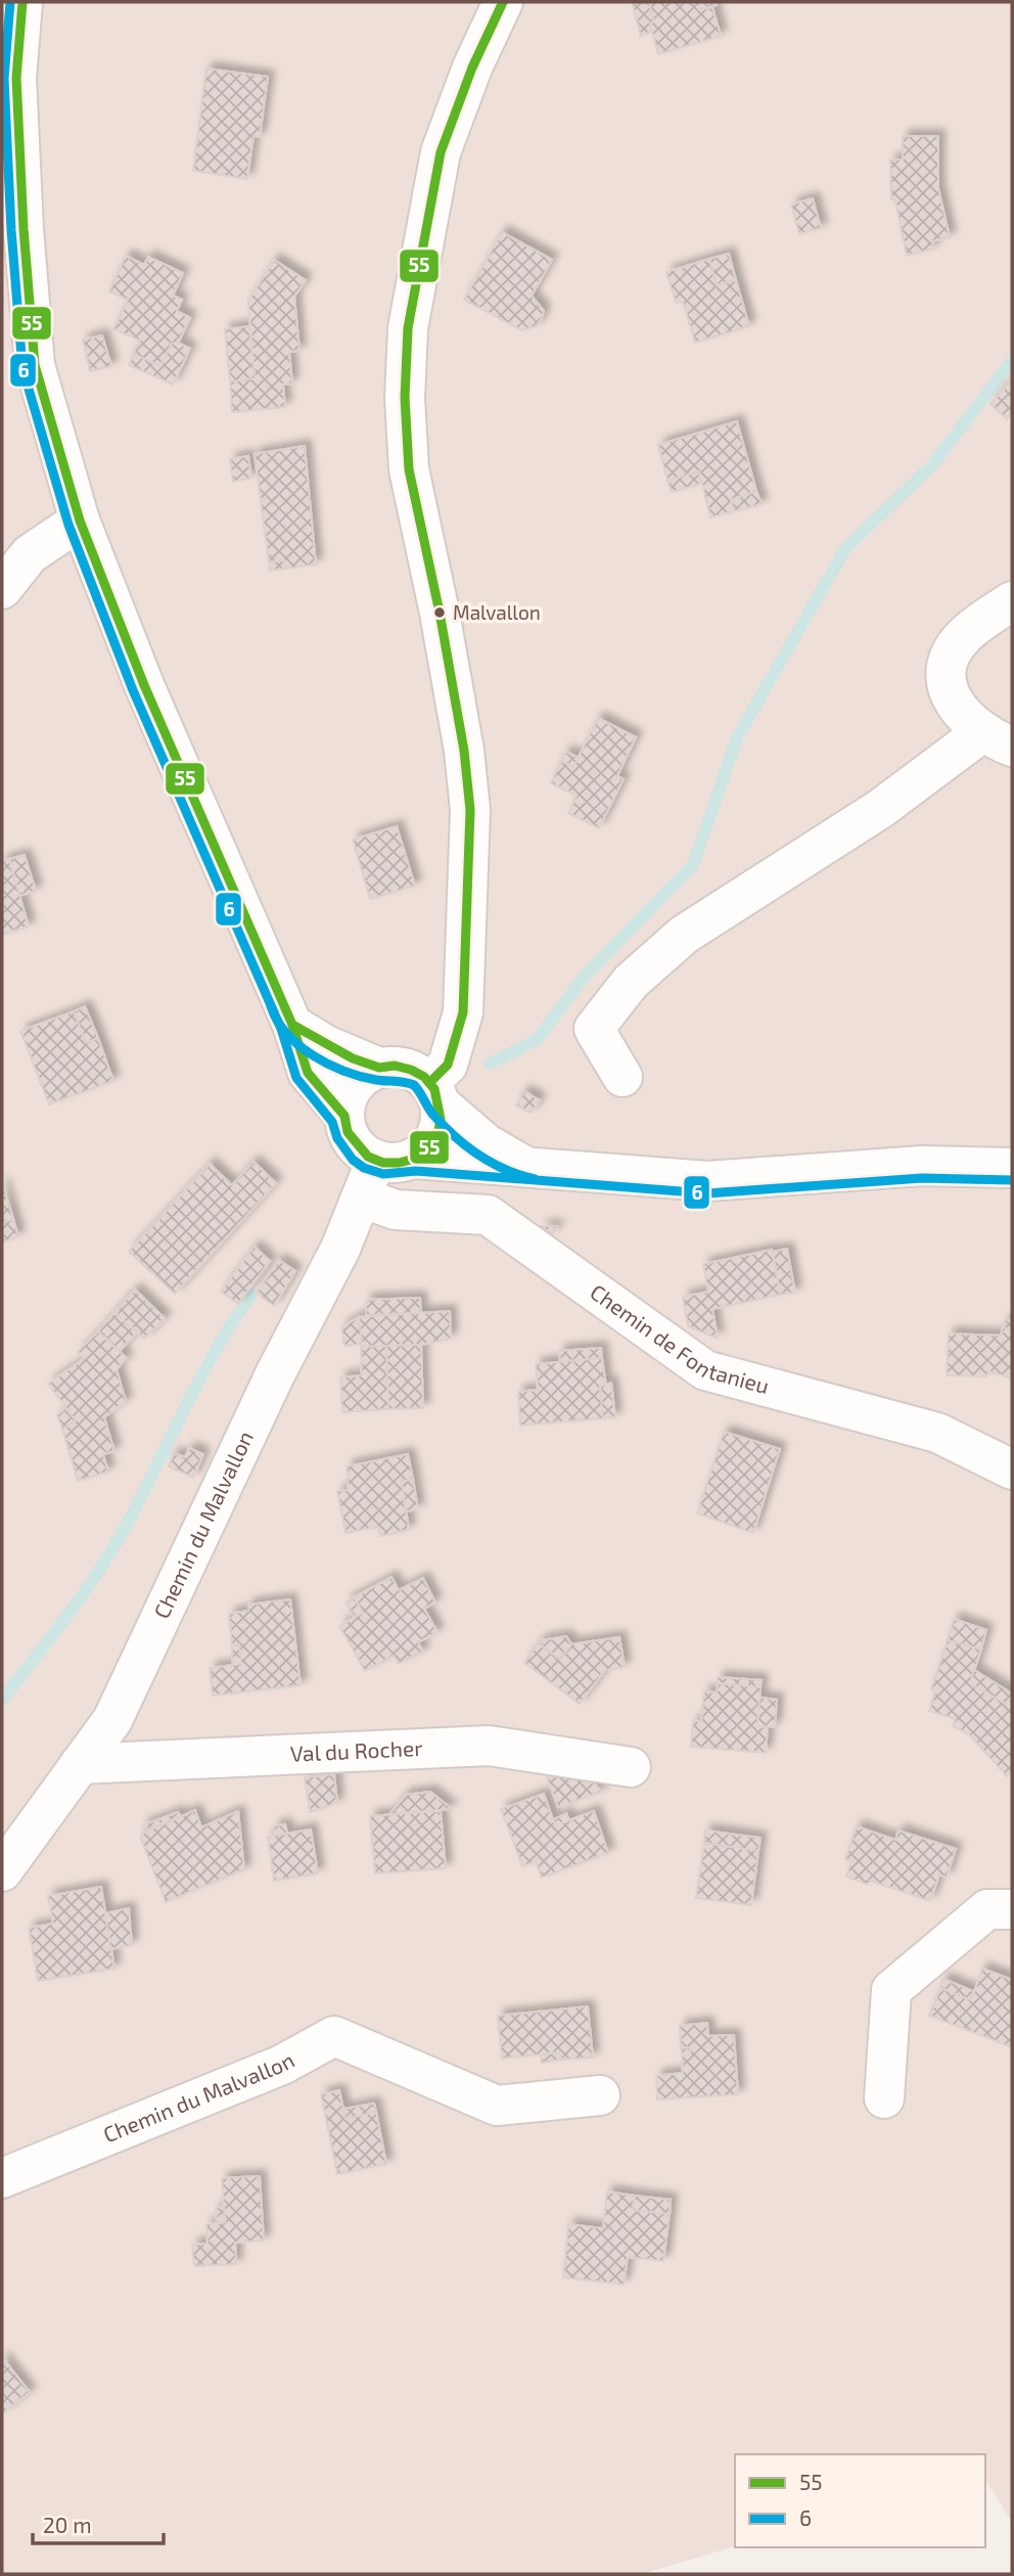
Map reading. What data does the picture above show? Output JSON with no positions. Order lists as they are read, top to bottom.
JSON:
{
  "streets": {
    "street": ["Chemin de Fontanieu", "Chemin du Malvallon", "Val du Rocher"]
  },
  "crossings": [
    ["Chemin de Fontanieu", "Chemin du Malvallon"],
    ["Chemin du Malvallon", "Val du Rocher"]
  ],
  "places": ["Malvallon"],
  "lines": ["transit line 55", "transit line 6"],
  "legend": ["55", "6"],
  "scale_bar": "20 m"
}
